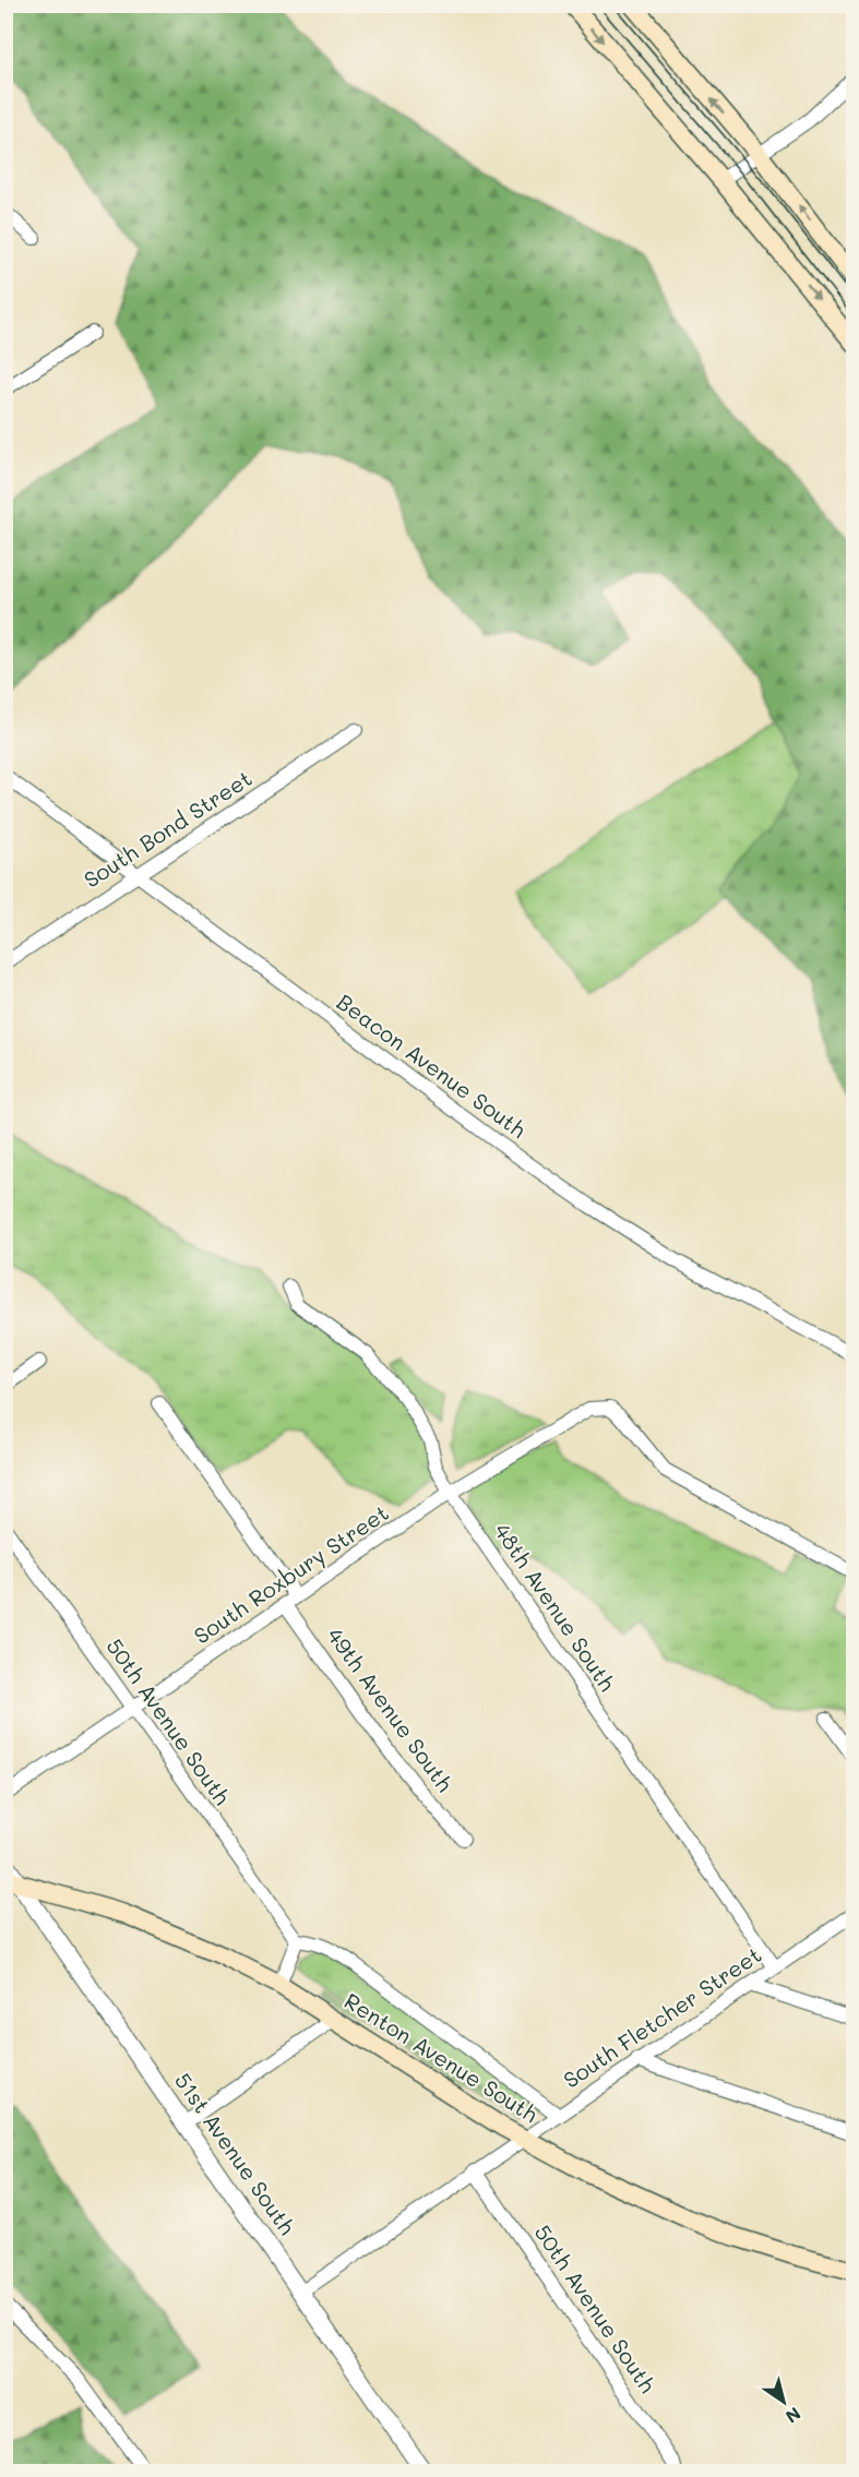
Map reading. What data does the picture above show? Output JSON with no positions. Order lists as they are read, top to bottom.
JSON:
{
  "streets": {
    "main road": ["Renton Avenue South"],
    "street": [
      "South Bond Street",
      "Beacon Avenue South",
      "South Roxbury Street",
      "48th Avenue South",
      "49th Avenue South",
      "50th Avenue South",
      "South Fletcher Street",
      "51st Avenue South"
    ]
  },
  "crossings": [
    ["South Bond Street", "Beacon Avenue South"],
    ["South Roxbury Street", "48th Avenue South"],
    ["South Roxbury Street", "49th Avenue South"],
    ["South Roxbury Street", "50th Avenue South"],
    ["48th Avenue South", "South Fletcher Street"],
    ["50th Avenue South", "South Fletcher Street"],
    ["South Fletcher Street", "Renton Avenue South"],
    ["South Fletcher Street", "51st Avenue South"],
    ["Renton Avenue South", "51st Avenue South"]
  ],
  "north": "bottom right"
}
